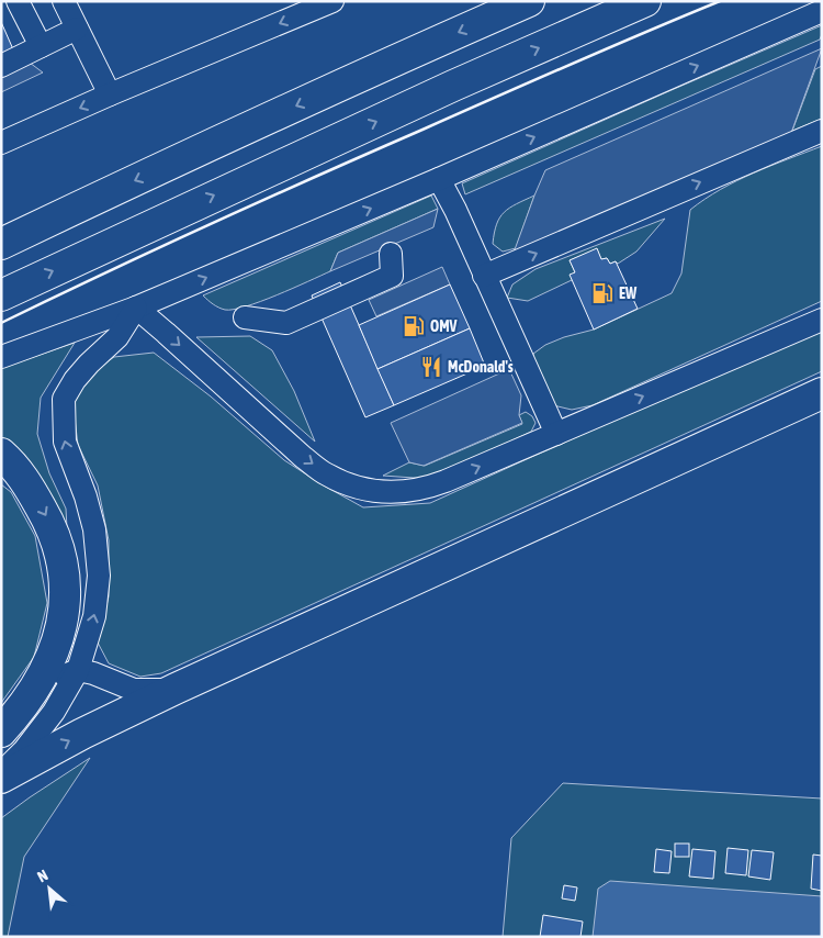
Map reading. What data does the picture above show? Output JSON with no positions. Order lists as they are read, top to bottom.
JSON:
{
  "places": {
    "fuel station": ["EW", "OMV"],
    "restaurant": ["McDonald's"]
  },
  "north": "top left"
}
